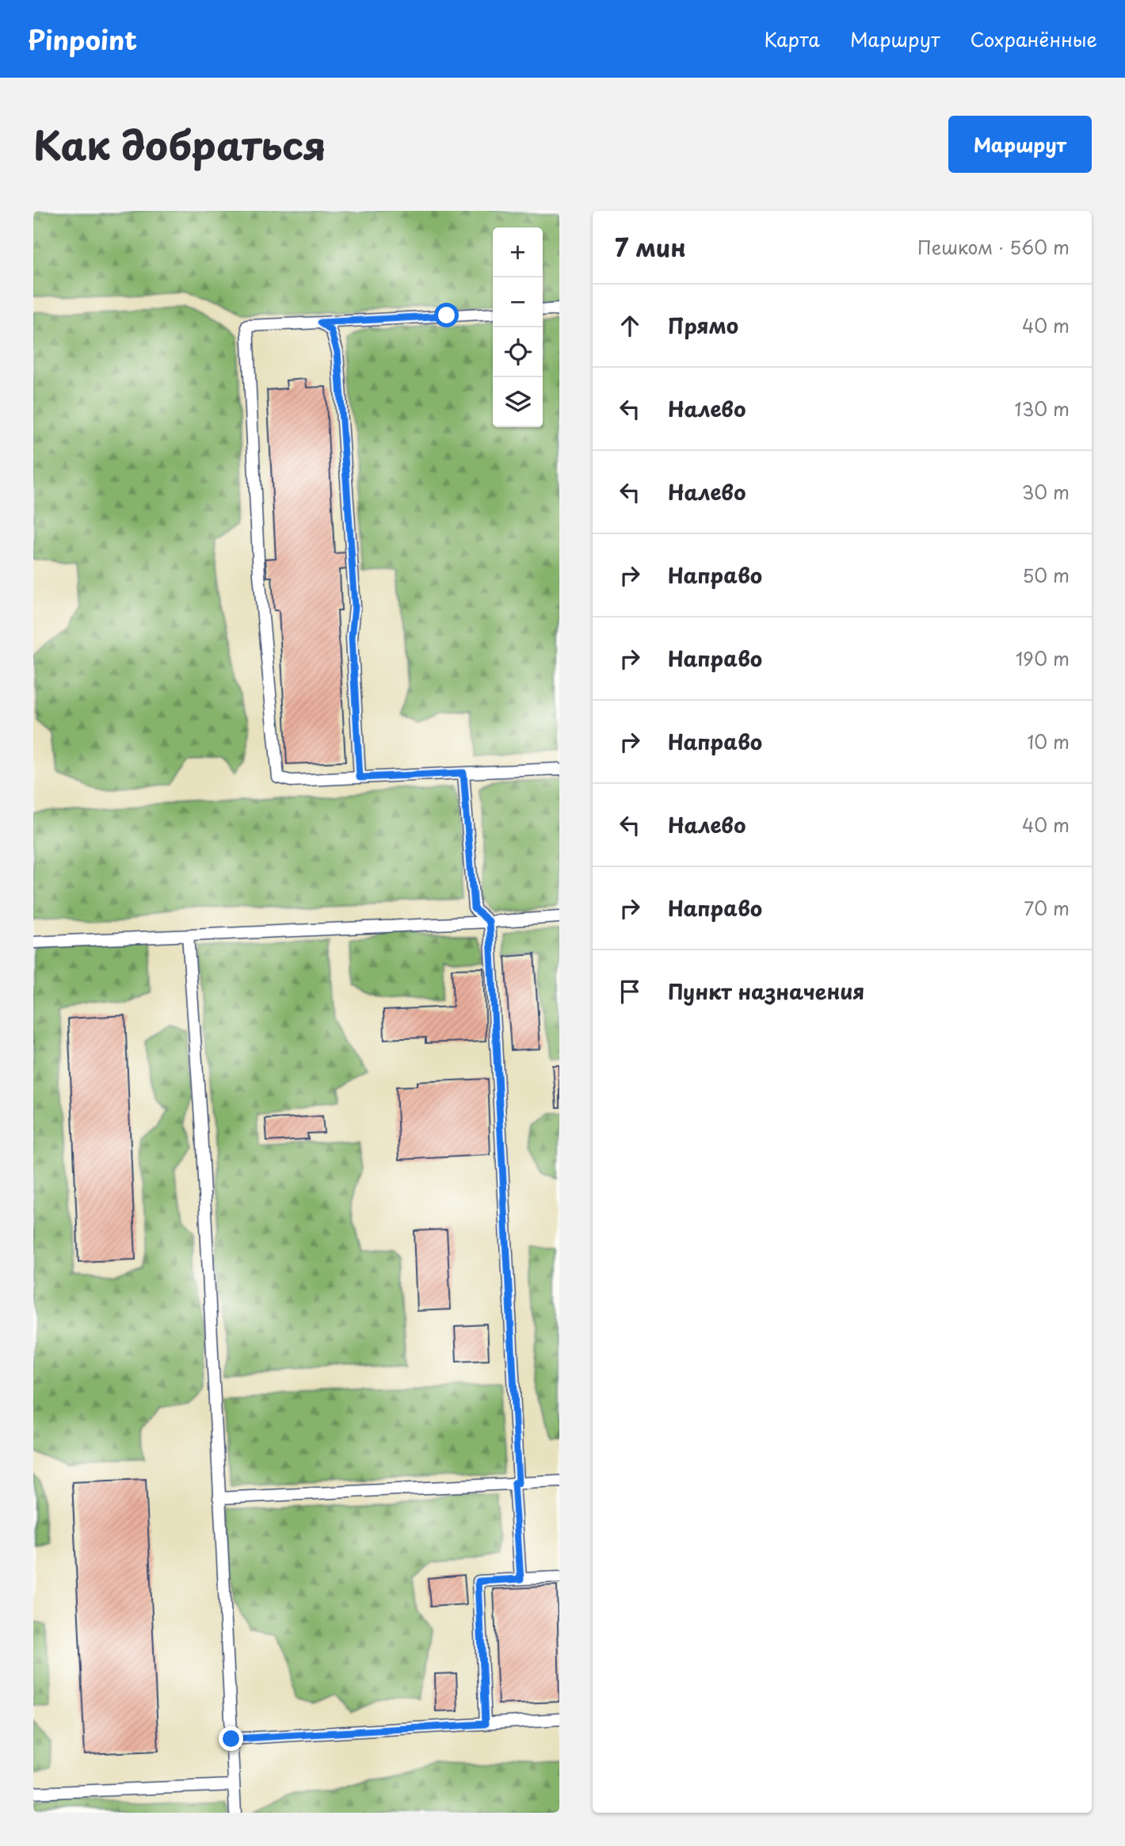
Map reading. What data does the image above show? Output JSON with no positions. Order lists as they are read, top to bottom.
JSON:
{
  "page": {
    "header": "Pinpoint",
    "nav": ["Карта", "Маршрут", "Сохранённые"],
    "title": "Как добраться",
    "buttons": "Маршрут",
    "heading": ["7 мин", "Пешком · 560 m"],
    "map_buttons": ["+", "−"],
    "list": [
      ["Прямо", "40 m"],
      ["Налево", "130 m"],
      ["Налево", "30 m"],
      ["Направо", "50 m"],
      ["Направо", "190 m"],
      ["Направо", "10 m"],
      ["Налево", "40 m"],
      ["Направо", "70 m"],
      "Пункт назначения"
    ]
  }
}
